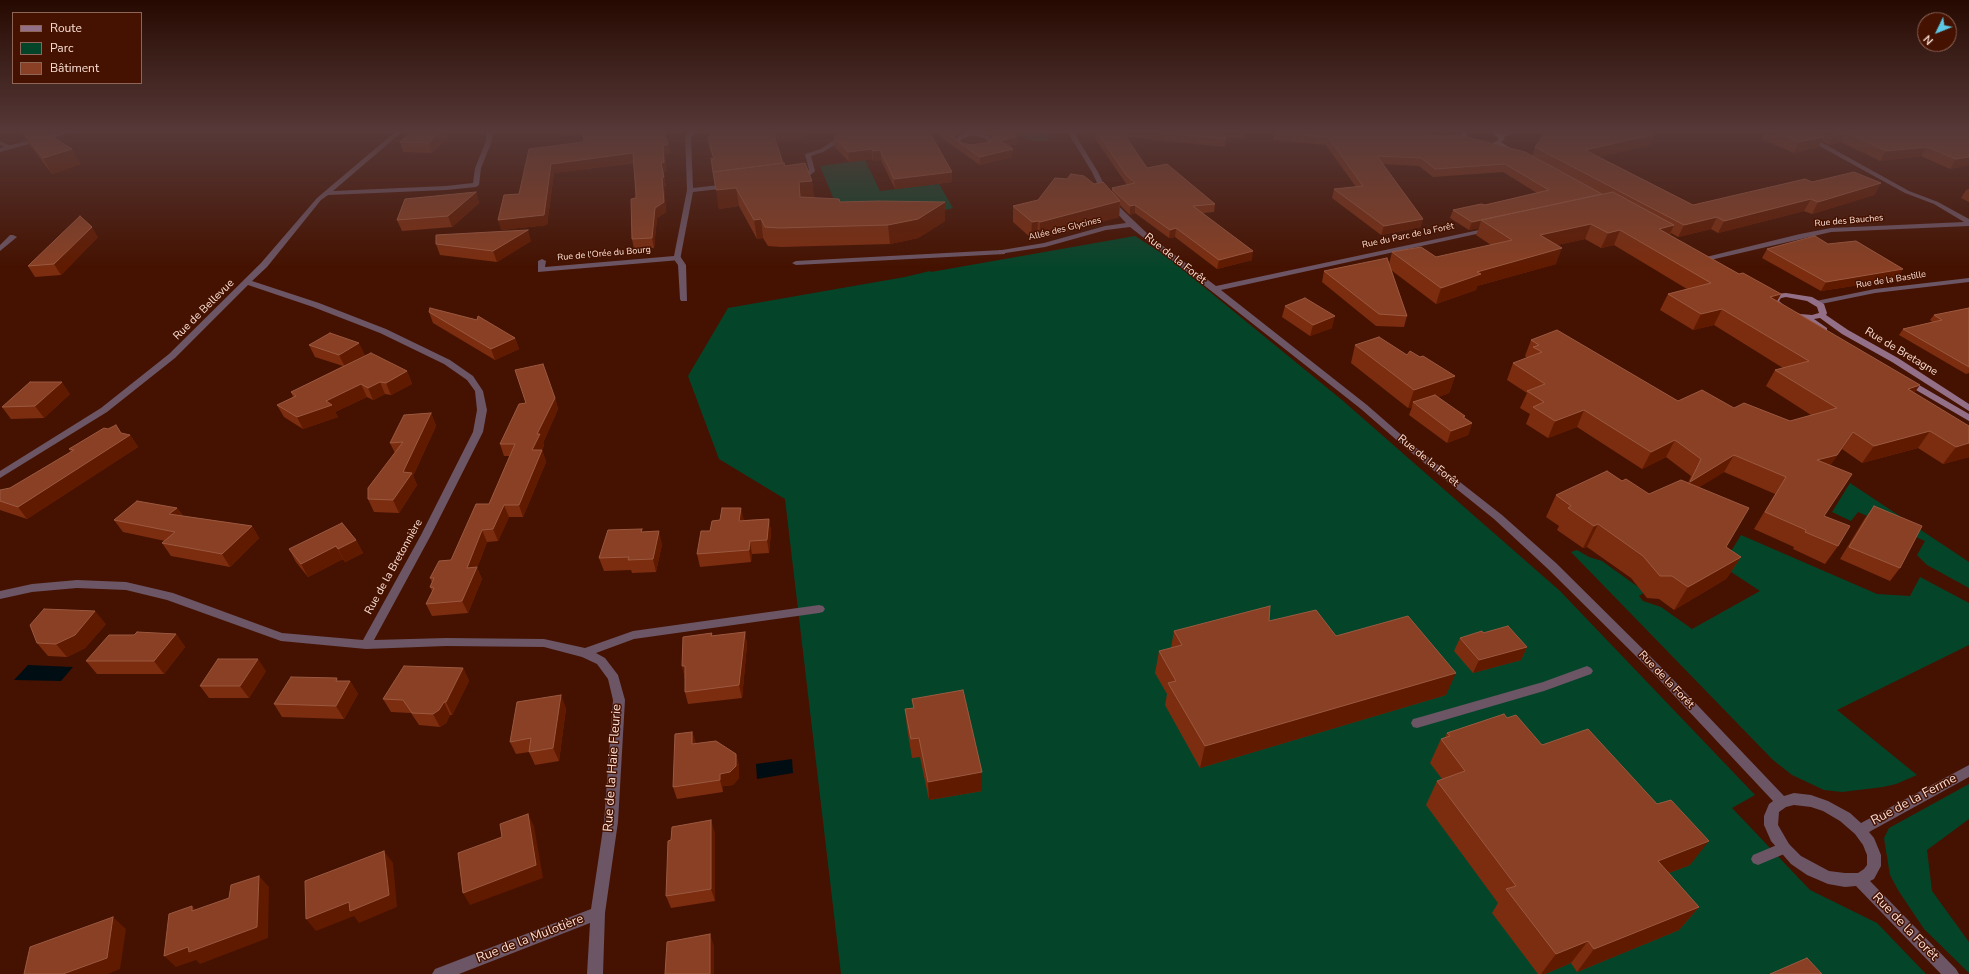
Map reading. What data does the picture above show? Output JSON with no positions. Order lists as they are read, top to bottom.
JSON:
{
  "streets": {
    "main road": ["Rue de Bretagne"],
    "street": [
      "Rue des Bauches",
      "Allée des Glycines",
      "Rue du Parc de la Forêt",
      "Rue de l'Orée du Bourg",
      "Rue de la Forêt",
      "Rue de la Bastille",
      "Rue de Bellevue",
      "Rue de la Bretonnière",
      "Rue de la Haie Fleurie",
      "Rue de la Ferme",
      "Rue de la Mulotière"
    ]
  },
  "crossings": [
    ["Allée des Glycines", "Rue de la Forêt"],
    ["Rue du Parc de la Forêt", "Rue de la Forêt"],
    ["Rue de Bellevue", "Rue de la Bretonnière"],
    ["Rue de la Bretonnière", "Rue de la Haie Fleurie"],
    ["Rue de la Haie Fleurie", "Rue de la Mulotière"]
  ],
  "legend": ["Route", "Parc", "Bâtiment"],
  "north": "bottom left"
}
